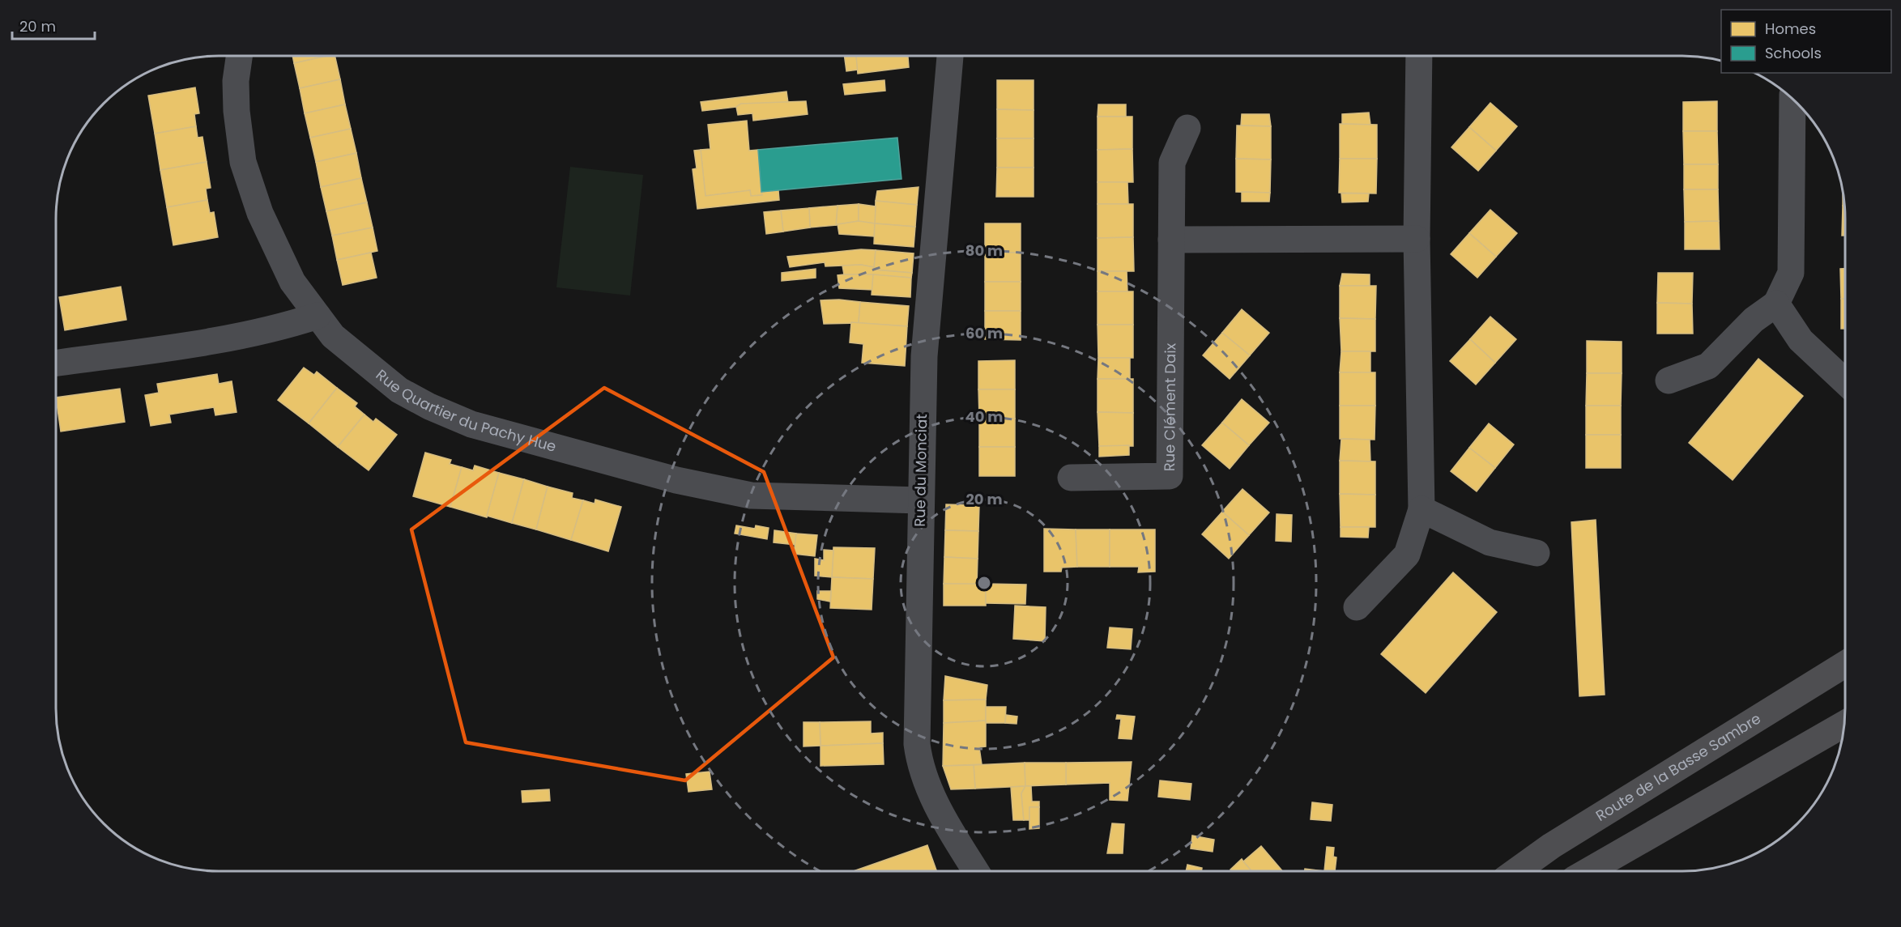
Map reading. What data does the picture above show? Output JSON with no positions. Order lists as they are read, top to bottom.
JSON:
{
  "streets": {
    "highway": ["Route de la Basse Sambre"],
    "street": ["Rue Clément Daix", "Rue Quartier du Pachy Hue", "Rue du Monciat"]
  },
  "crossings": [
    ["Rue Quartier du Pachy Hue", "Rue du Monciat"]
  ],
  "legend": ["Homes", "Schools"],
  "scale_bar": "20 m",
  "rings": [
    "80 m",
    "60 m",
    "40 m",
    "20 m"
  ]
}
